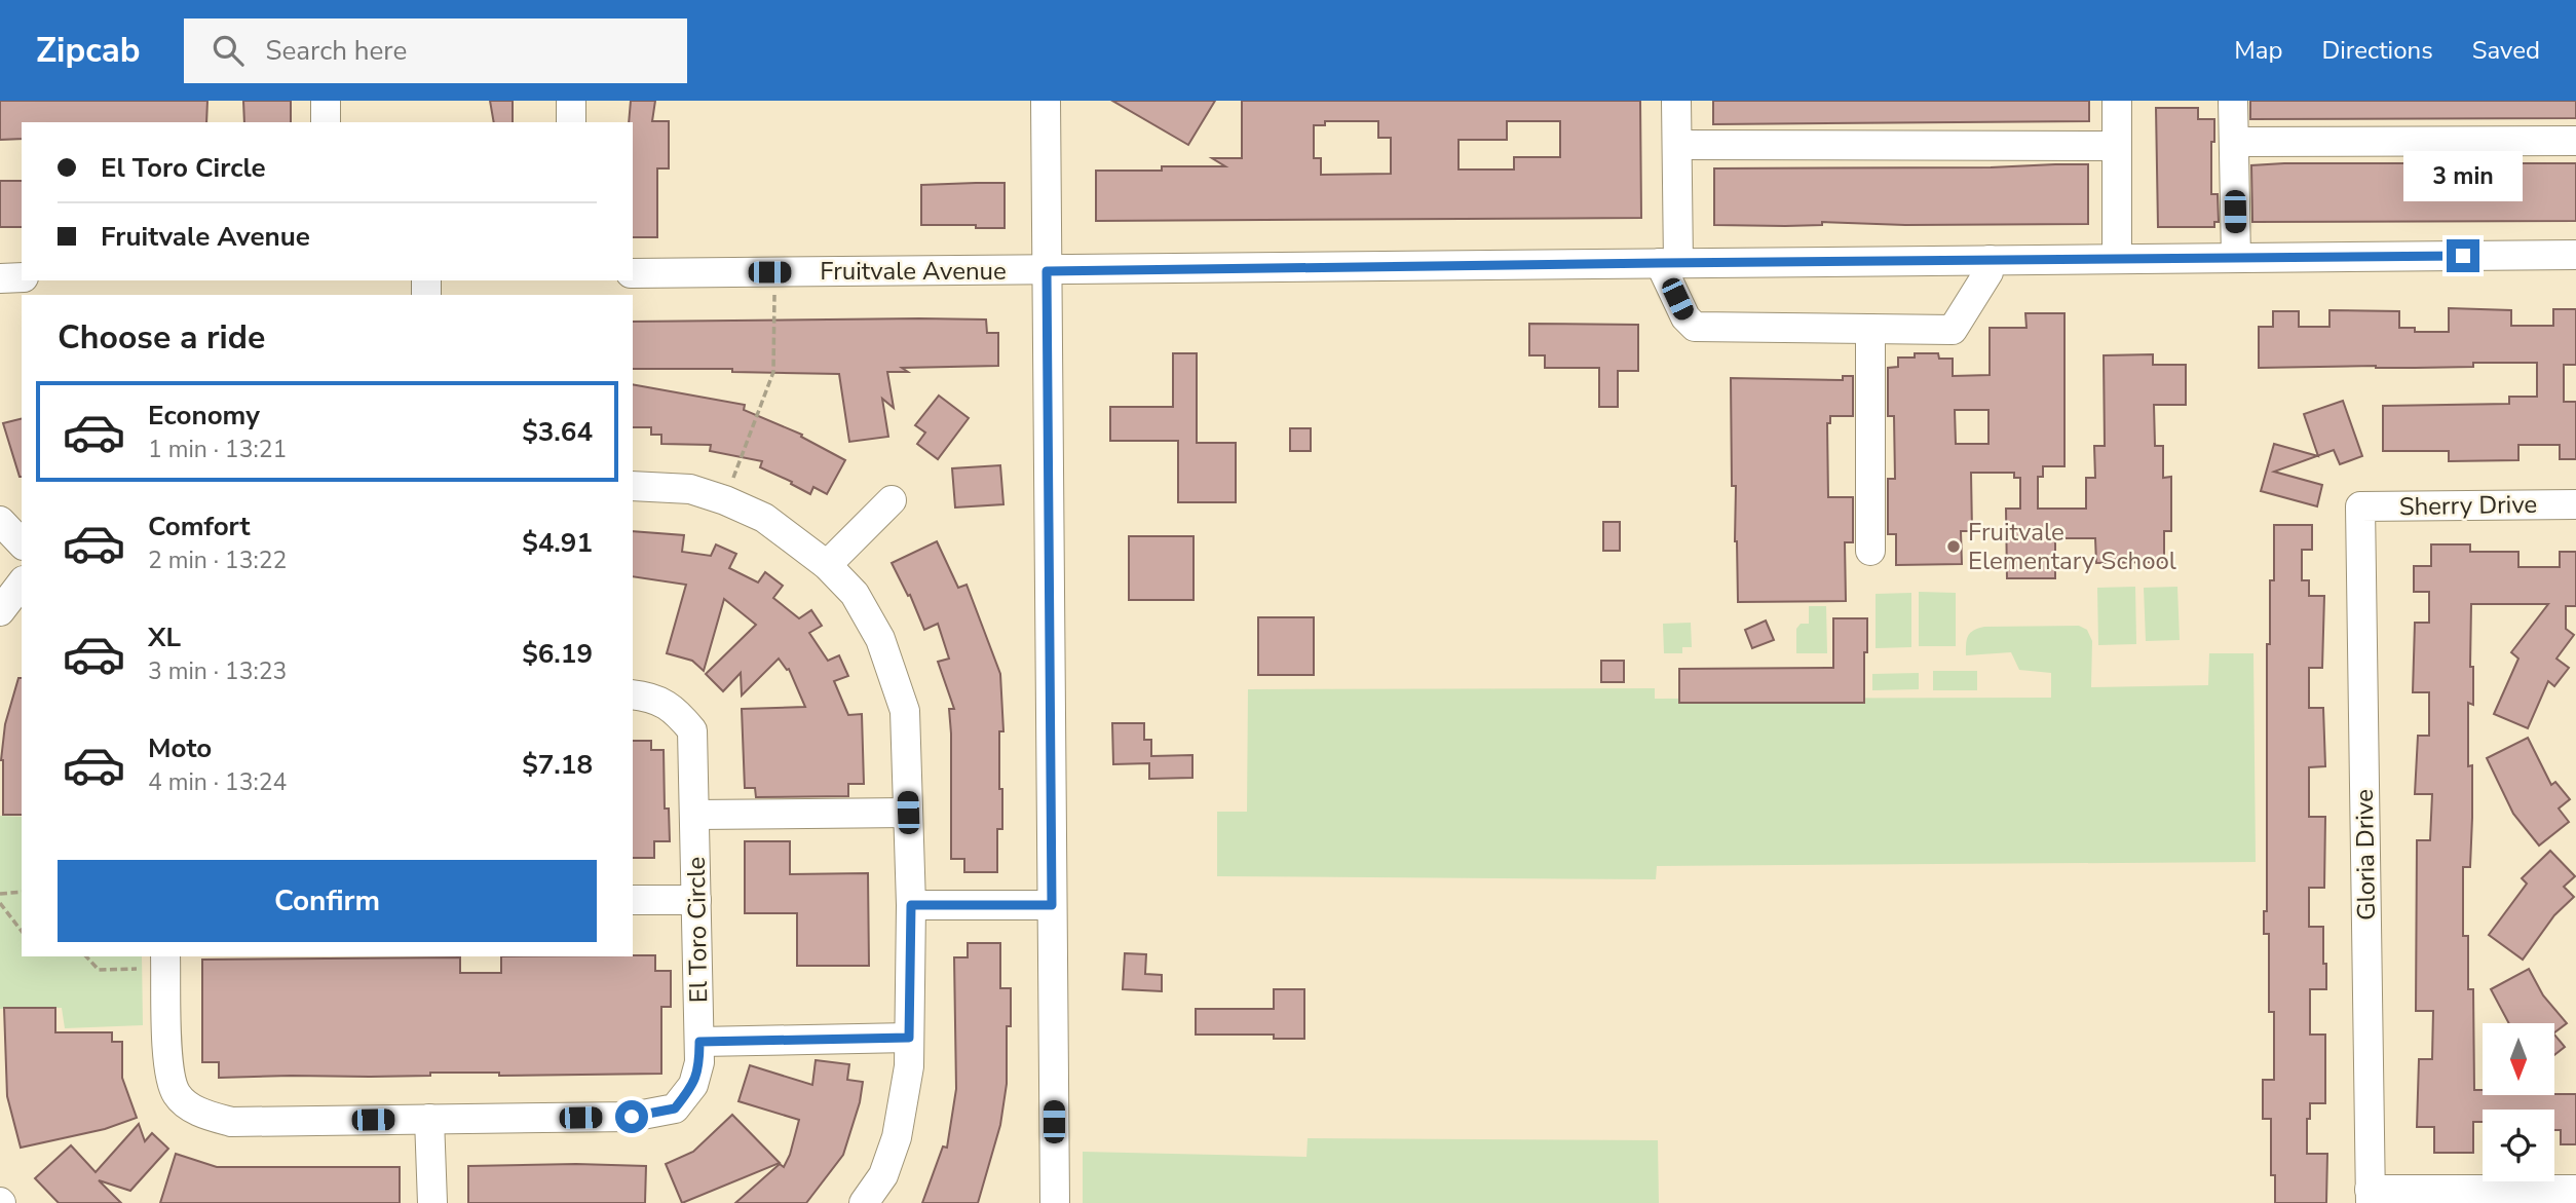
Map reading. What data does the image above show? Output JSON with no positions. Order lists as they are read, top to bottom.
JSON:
{
  "streets": {
    "street": [
      "Fruitvale Avenue",
      "Sherry Drive",
      "Gloria Drive",
      "El Toro Circle"
    ]
  },
  "crossings": [
    ["Sherry Drive", "Gloria Drive"]
  ],
  "places": ["Fruitvale Elementary School"],
  "north": "bottom",
  "page": {
    "header": "Zipcab",
    "search": "Search here",
    "nav": ["Map", "Directions", "Saved"],
    "banner": ["El Toro Circle", "Fruitvale Avenue"],
    "bubble": "3 min",
    "heading": "Choose a ride",
    "list": [
      {
        "name": "Economy",
        "note": "1 min · 13:21",
        "value": "$3.64"
      },
      {
        "name": "Comfort",
        "note": "2 min · 13:22",
        "value": "$4.91"
      },
      {
        "name": "XL",
        "note": "3 min · 13:23",
        "value": "$6.19"
      },
      {
        "name": "Moto",
        "note": "4 min · 13:24",
        "value": "$7.18"
      }
    ],
    "buttons": "Confirm"
  }
}
